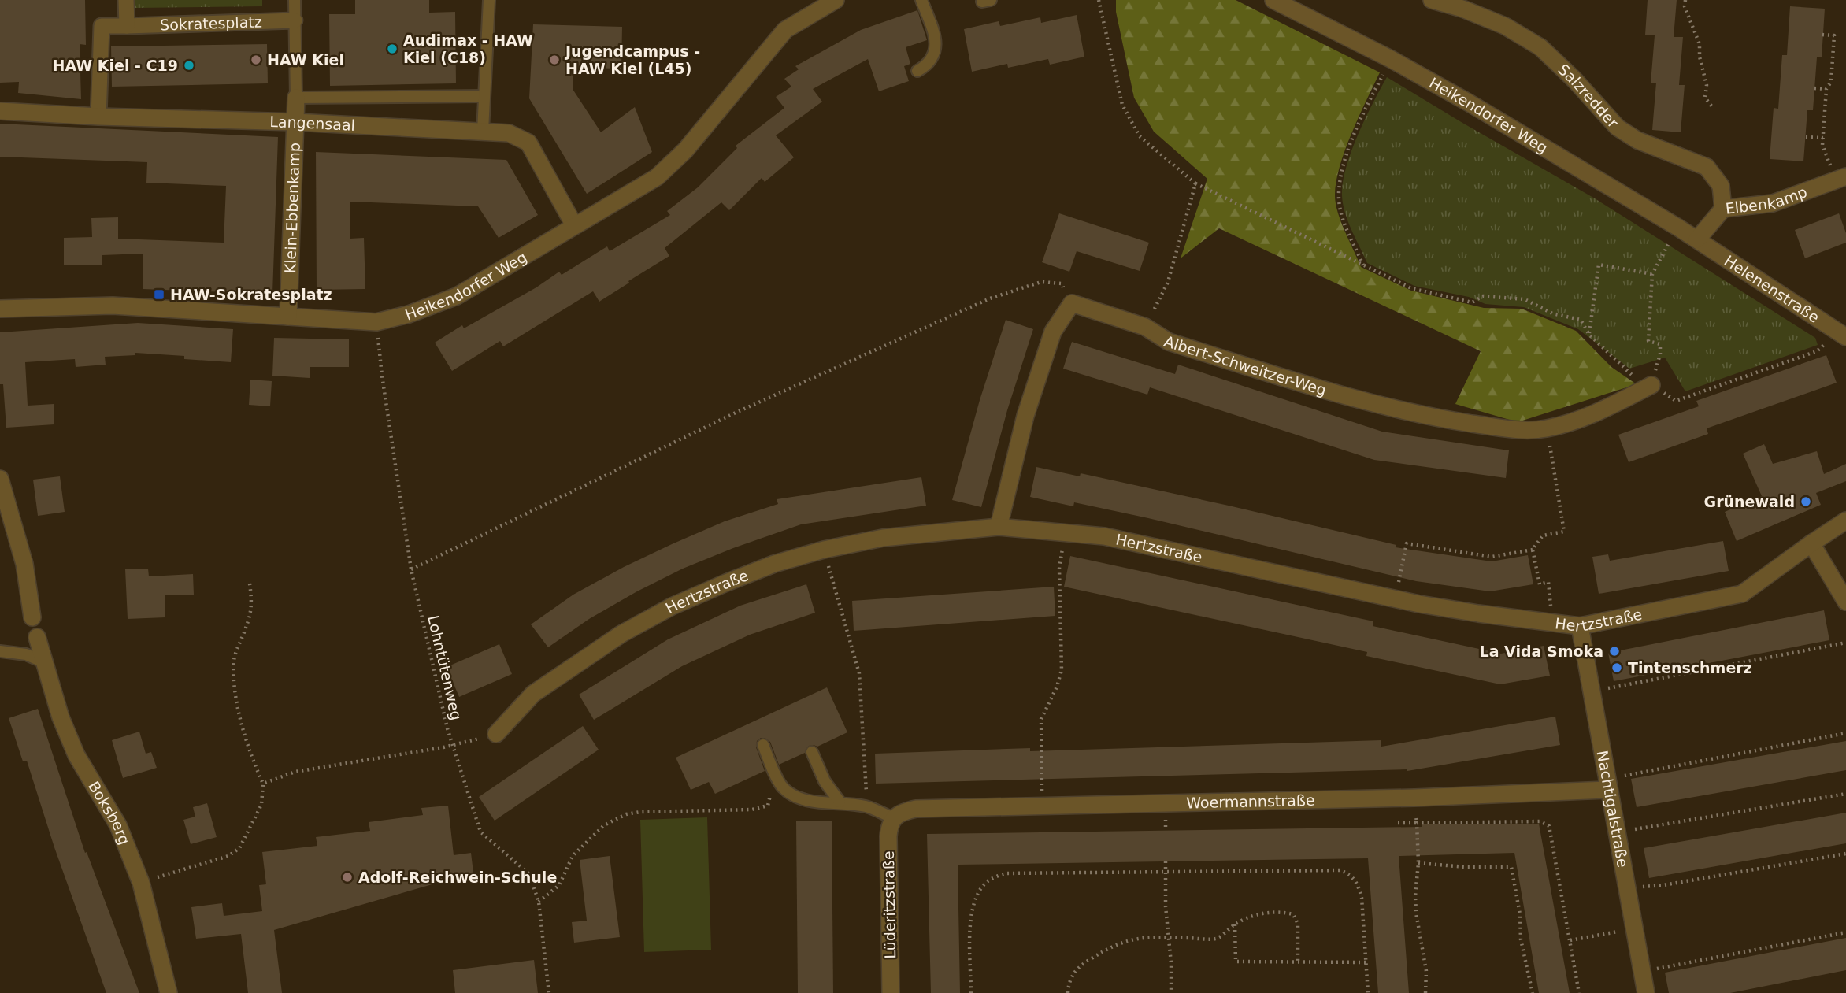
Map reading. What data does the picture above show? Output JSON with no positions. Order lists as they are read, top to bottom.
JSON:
{
  "streets": {
    "street": [
      "Sokratesplatz",
      "Salzredder",
      "Heikendorfer Weg",
      "Langensaal",
      "Elbenkamp",
      "Klein-Ebbenkamp",
      "Helenenstraße",
      "Albert-Schweitzer-Weg",
      "Hertzstraße",
      "Woermannstraße",
      "Nachtigalstraße",
      "Boksberg",
      "Lüderitzstraße"
    ],
    "path": ["Lohntütenweg"]
  },
  "crossings": [
    ["Sokratesplatz", "Langensaal"],
    ["Sokratesplatz", "Klein-Ebbenkamp"],
    ["Salzredder", "Elbenkamp"],
    ["Heikendorfer Weg", "Langensaal"],
    ["Heikendorfer Weg", "Elbenkamp"],
    ["Heikendorfer Weg", "Klein-Ebbenkamp"],
    ["Heikendorfer Weg", "Helenenstraße"],
    ["Heikendorfer Weg", "Lohntütenweg"],
    ["Langensaal", "Klein-Ebbenkamp"],
    ["Elbenkamp", "Helenenstraße"],
    ["Hertzstraße", "Nachtigalstraße"],
    ["Woermannstraße", "Nachtigalstraße"],
    ["Woermannstraße", "Lüderitzstraße"]
  ],
  "places": {
    "other": [
      "Audimax - HAW Kiel (C18)",
      "HAW Kiel",
      "Jugendcampus - HAW Kiel (L45)",
      "HAW Kiel - C19",
      "Grünewald",
      "La Vida Smoka",
      "Tintenschmerz",
      "Adolf-Reichwein-Schule"
    ],
    "transit": ["HAW-Sokratesplatz"]
  }
}
